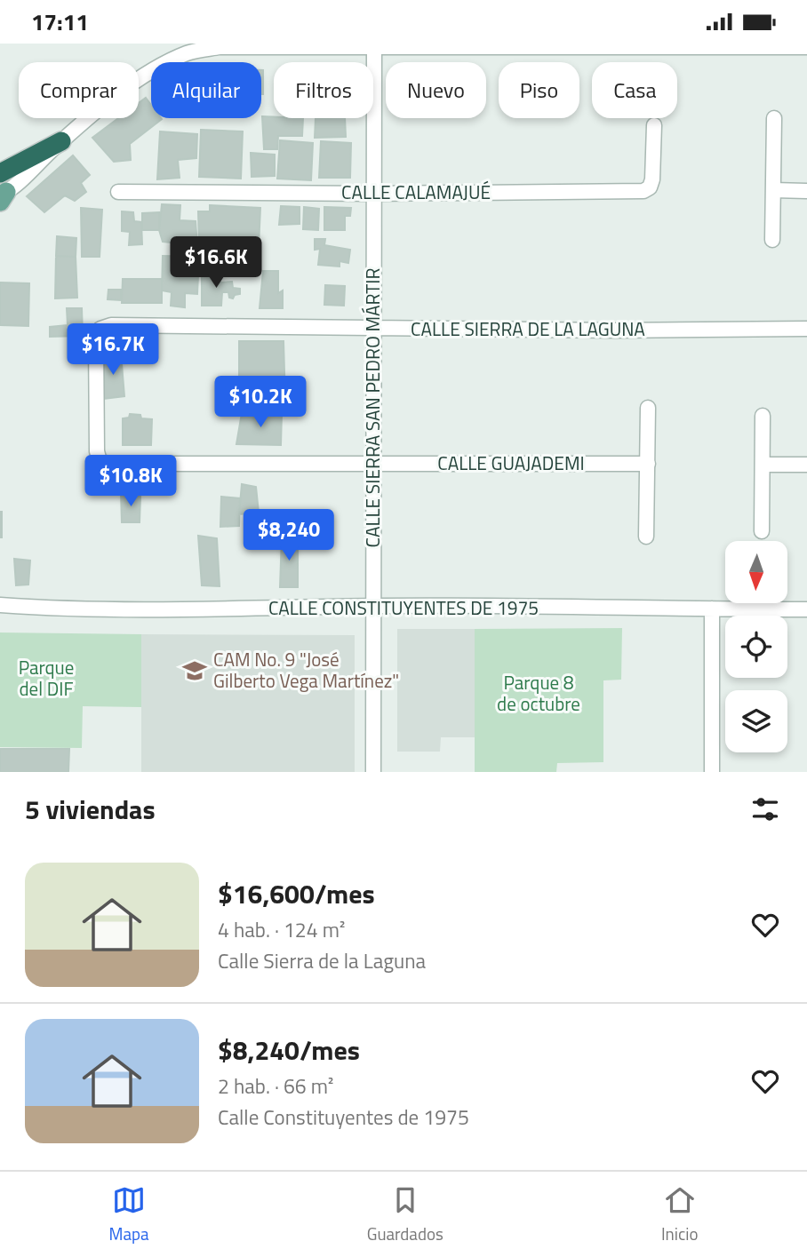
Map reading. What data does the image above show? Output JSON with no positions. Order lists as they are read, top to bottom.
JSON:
{
  "streets": {
    "street": [
      "CALLE CALAMAJUÉ",
      "CALLE SIERRA DE LA LAGUNA",
      "CALLE SIERRA SAN PEDRO MÁRTIR",
      "CALLE GUAJADEMI",
      "CALLE CONSTITUYENTES DE 1975"
    ]
  },
  "crossings": [
    ["CALLE CALAMAJUÉ", "CALLE SIERRA SAN PEDRO MÁRTIR"],
    ["CALLE SIERRA DE LA LAGUNA", "CALLE SIERRA SAN PEDRO MÁRTIR"],
    ["CALLE SIERRA DE LA LAGUNA", "CALLE GUAJADEMI"],
    ["CALLE SIERRA SAN PEDRO MÁRTIR", "CALLE GUAJADEMI"],
    ["CALLE SIERRA SAN PEDRO MÁRTIR", "CALLE CONSTITUYENTES DE 1975"]
  ],
  "parks": ["Parque del DIF", "Parque 8 de octubre"],
  "places": {
    "school or university": ["CAM No. 9 \"José Gilberto Vega Martínez\""]
  },
  "north": "bottom",
  "page": {
    "status": "17:11",
    "chip": [
      "Comprar",
      "Alquilar",
      "Filtros",
      "Nuevo",
      "Piso",
      "Casa"
    ],
    "price": [
      "$16.6K",
      "$16.7K",
      "$10.2K",
      "$10.8K",
      "$8,240"
    ],
    "heading": "5 viviendas",
    "list": [
      {
        "name": "$16,600/mes",
        "note": "4 hab. · 124 m² · Calle Sierra de la Laguna"
      },
      {
        "name": "$8,240/mes",
        "note": "2 hab. · 66 m² · Calle Constituyentes de 1975"
      }
    ],
    "tabs": ["Mapa", "Guardados", "Inicio"]
  }
}
